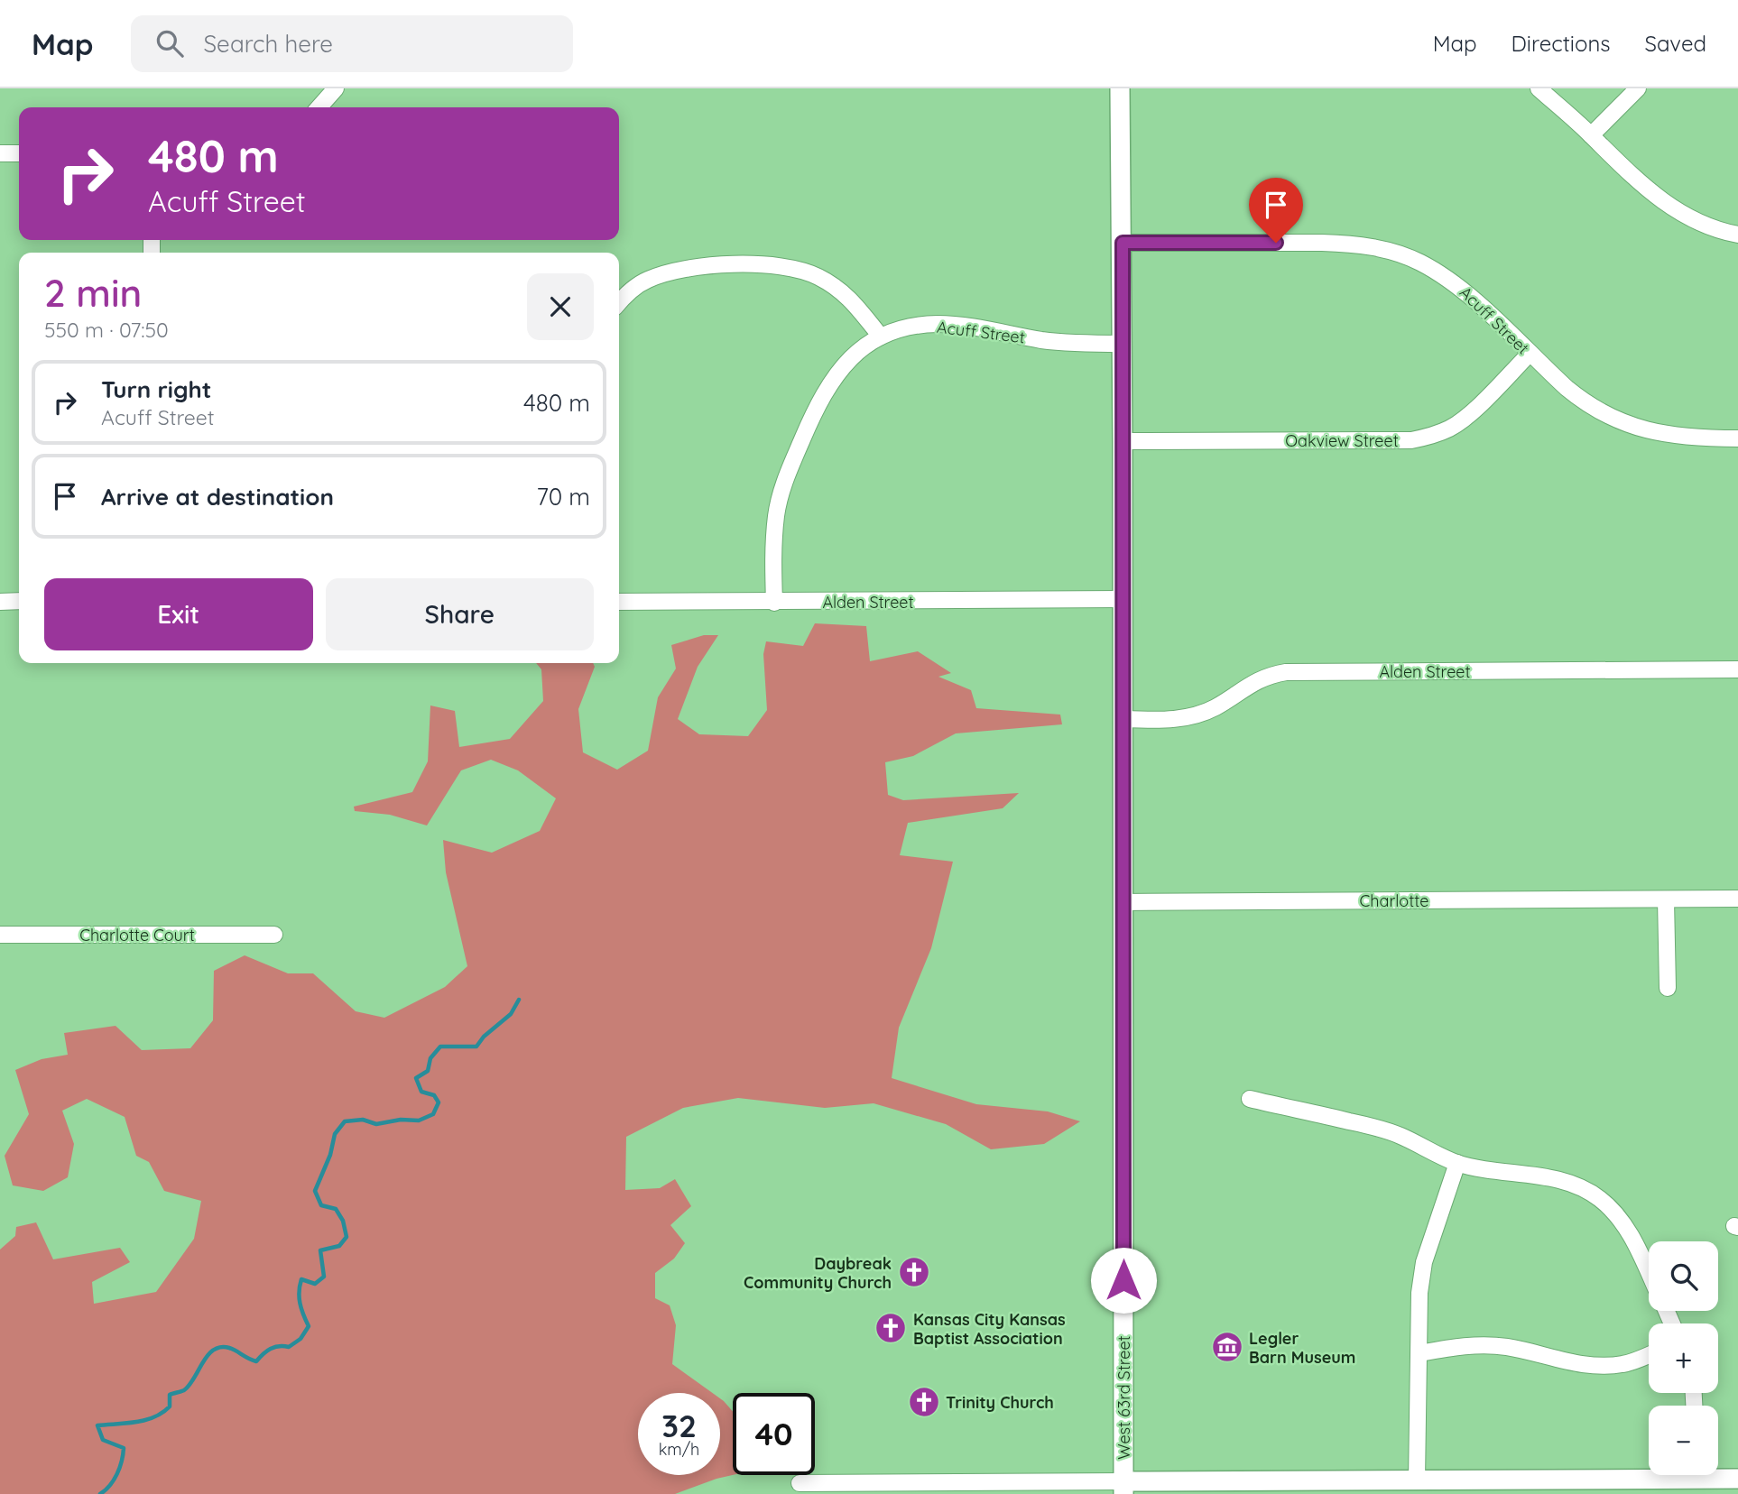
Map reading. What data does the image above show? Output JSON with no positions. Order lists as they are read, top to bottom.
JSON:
{
  "streets": {
    "street": [
      "Acuff Street",
      "Oakview Street",
      "Alden Street",
      "Charlotte",
      "Charlotte Court",
      "West 63rd Street"
    ]
  },
  "crossings": [
    ["Acuff Street", "Oakview Street"],
    ["Acuff Street", "Alden Street"],
    ["Acuff Street", "West 63rd Street"],
    ["Oakview Street", "West 63rd Street"],
    ["Alden Street", "West 63rd Street"],
    ["Charlotte", "West 63rd Street"]
  ],
  "places": {
    "church": ["Daybreak Community Church", "Kansas City Kansas Baptist Association", "Trinity Church"],
    "museum": ["Legler Barn Museum"]
  },
  "page": {
    "header": "Map",
    "search": "Search here",
    "nav": ["Map", "Directions", "Saved"],
    "turn": ["480 m", "Acuff Street"],
    "heading": ["2 min", "550 m · 07:50"],
    "list": [
      {
        "name": "Turn right",
        "note": "Acuff Street",
        "value": "480 m"
      },
      {
        "name": "Arrive at destination",
        "value": "70 m"
      }
    ],
    "buttons": ["Exit", "Share"],
    "map_buttons": ["+", "−"],
    "speed": "32 km/h",
    "limit": "40"
  }
}
